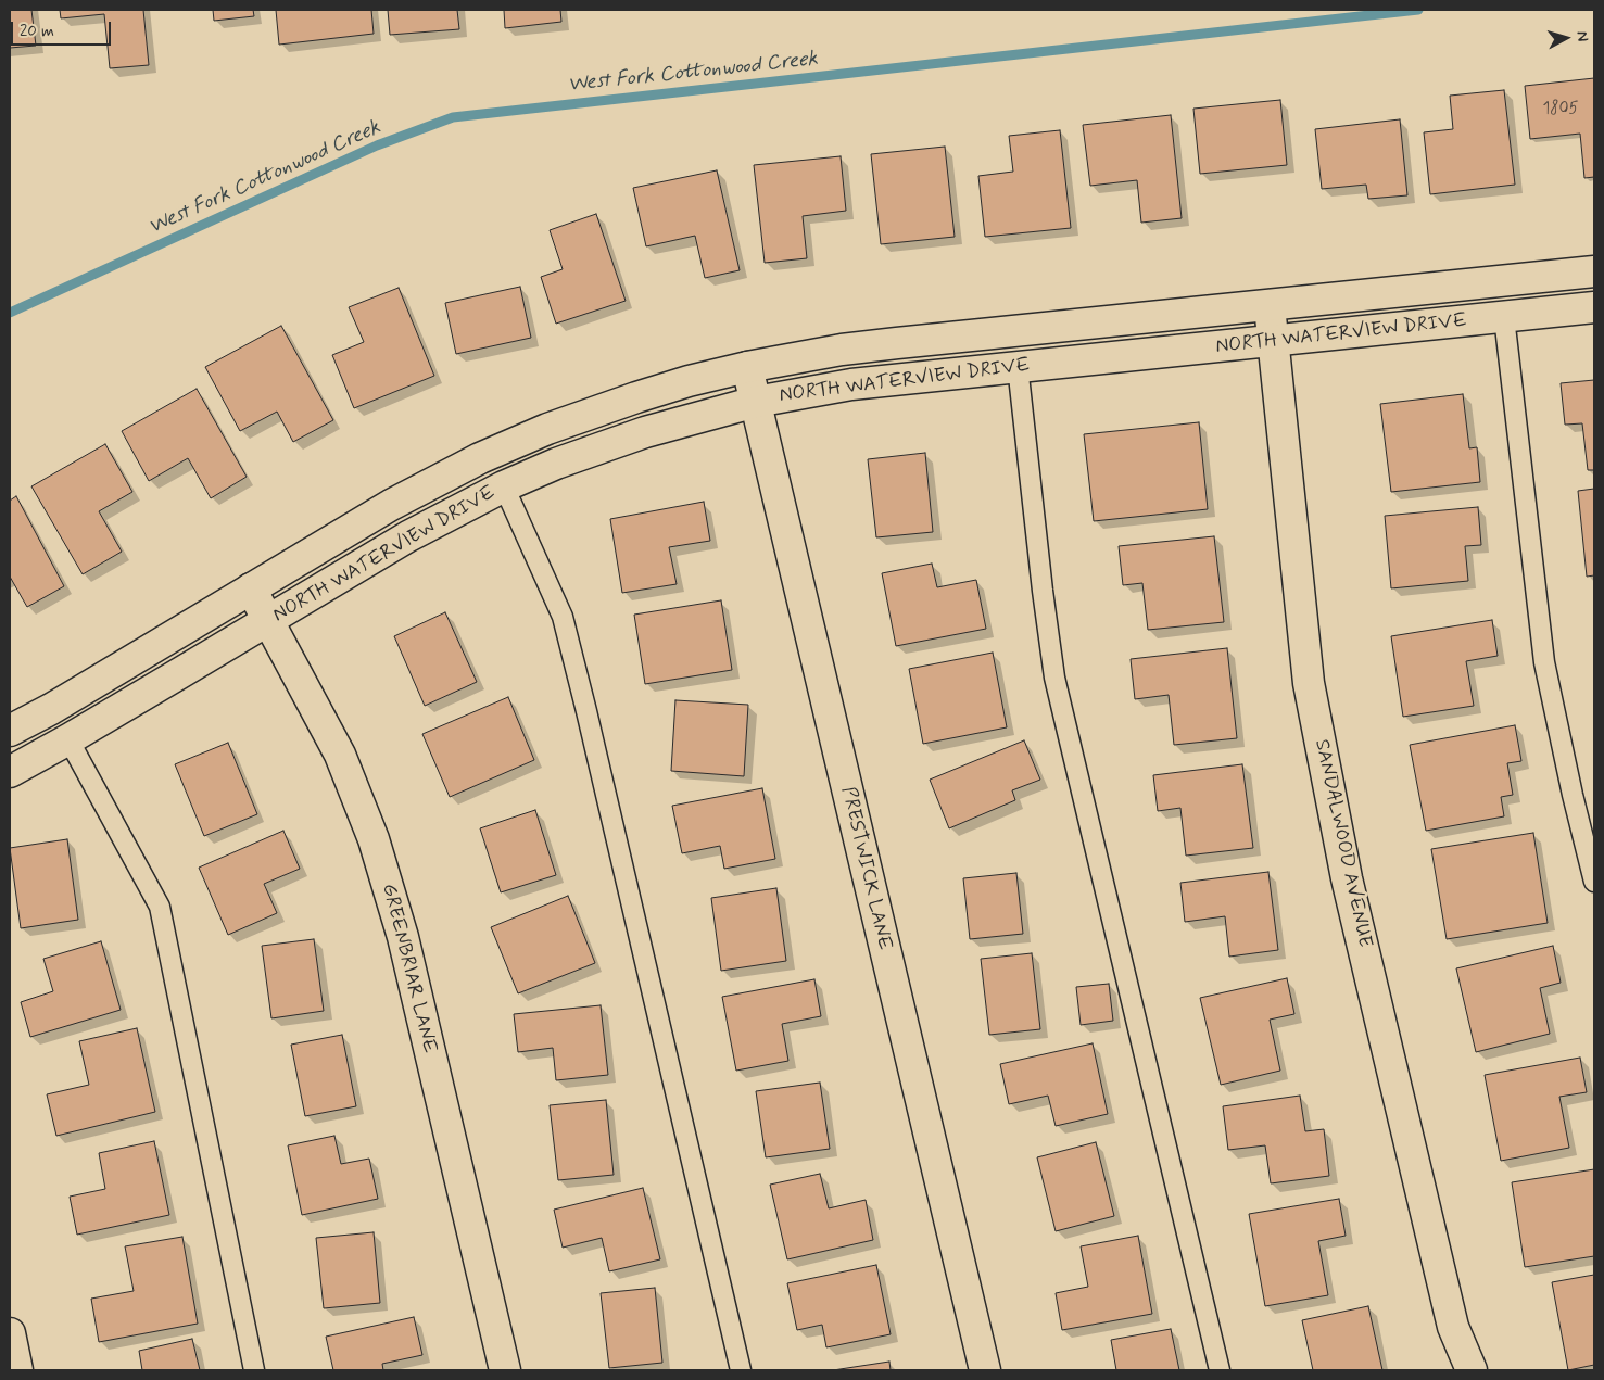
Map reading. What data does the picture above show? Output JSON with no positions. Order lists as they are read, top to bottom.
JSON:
{
  "streets": {
    "street": [
      "NORTH WATERVIEW DRIVE",
      "SANDALWOOD AVENUE",
      "PRESTWICK LANE",
      "GREENBRIAR LANE"
    ]
  },
  "crossings": [
    ["NORTH WATERVIEW DRIVE", "SANDALWOOD AVENUE"],
    ["NORTH WATERVIEW DRIVE", "PRESTWICK LANE"],
    ["NORTH WATERVIEW DRIVE", "GREENBRIAR LANE"]
  ],
  "water": ["West Fork Cottonwood Creek"],
  "house_numbers": ["1805"],
  "scale_bar": "20 m",
  "north": "right"
}
